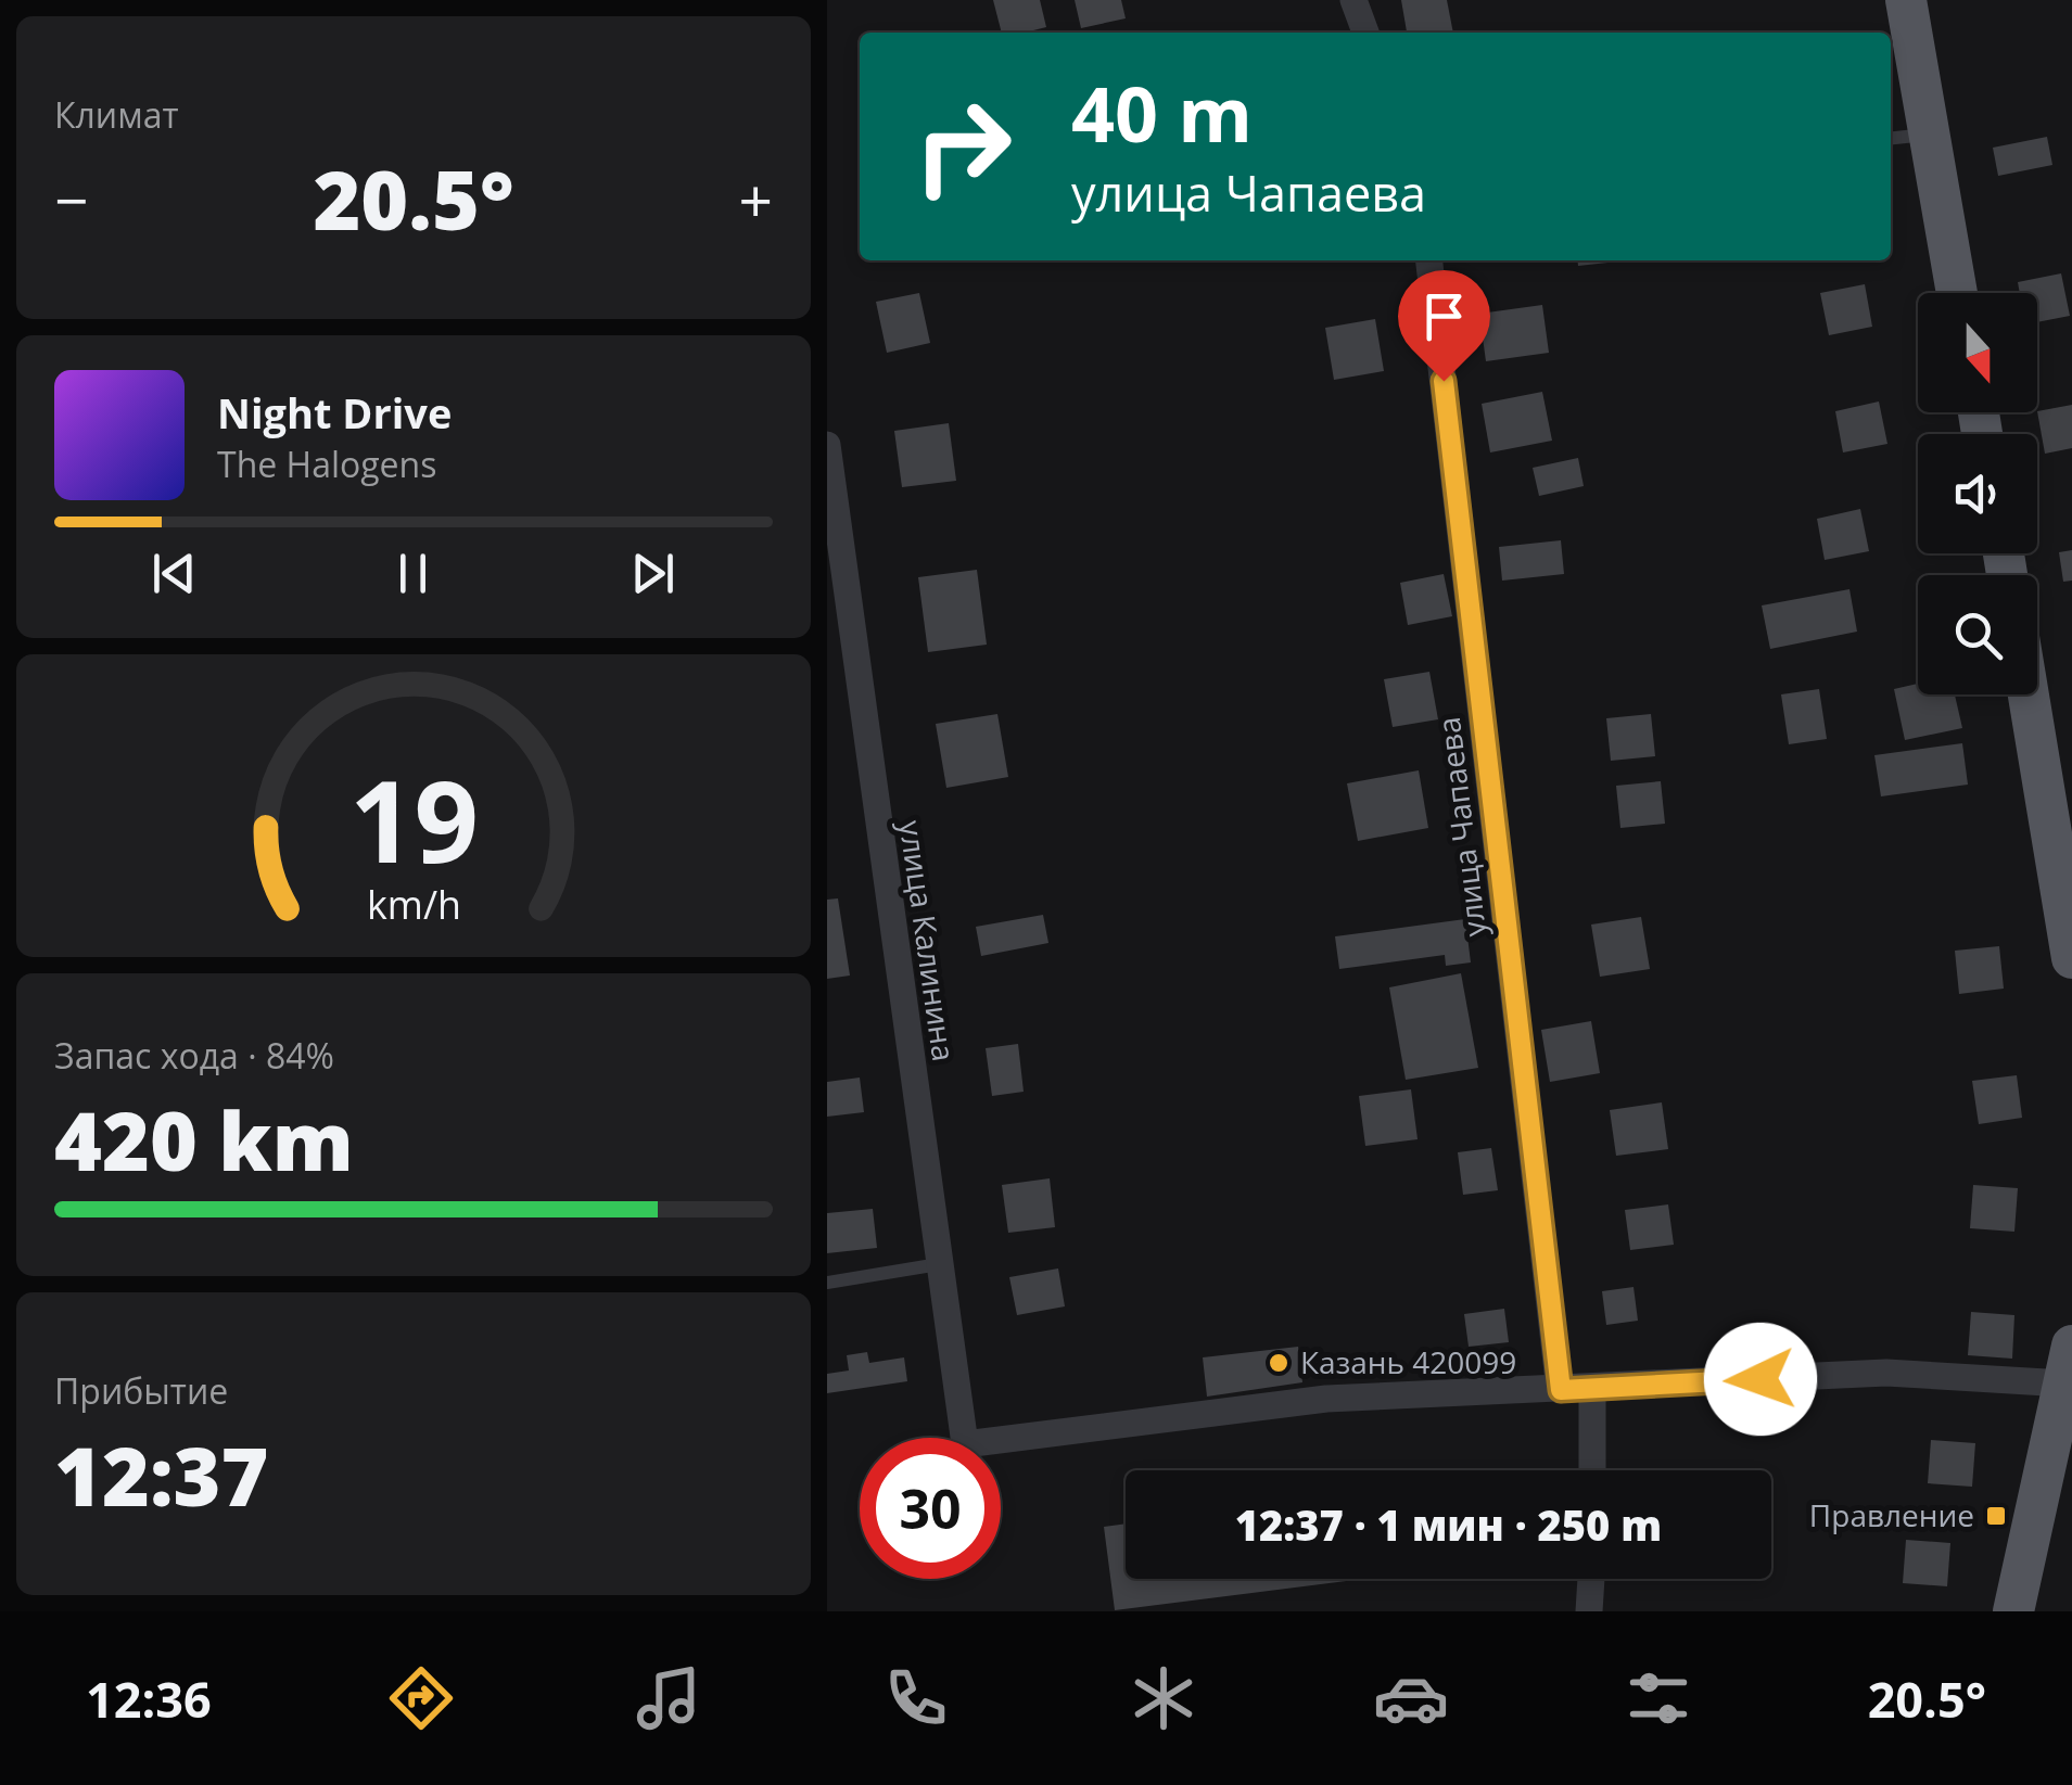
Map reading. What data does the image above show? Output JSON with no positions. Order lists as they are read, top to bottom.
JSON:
{
  "streets": {
    "street": ["улица Чапаева", "улица Калинина"]
  },
  "crossings": [
    ["улица Чапаева", "улица Калинина"]
  ],
  "places": {
    "other": ["Казань 420099"],
    "transit": ["Правление"]
  },
  "north": "bottom",
  "page": {
    "tile": [
      "Климат",
      ["Запас хода · 84%", "420 km"],
      ["Прибытие", "12:37"]
    ],
    "turn": ["40 m", "улица Чапаева"],
    "heat": ["−", "20.5°", "+"],
    "song": ["Night Drive", "The Halogens"],
    "limit": "30",
    "trip": "12:37 · 1 мин · 250 m",
    "tabs": ["12:36", "20.5°"],
    "gauge": ["19", "km/h"]
  }
}
